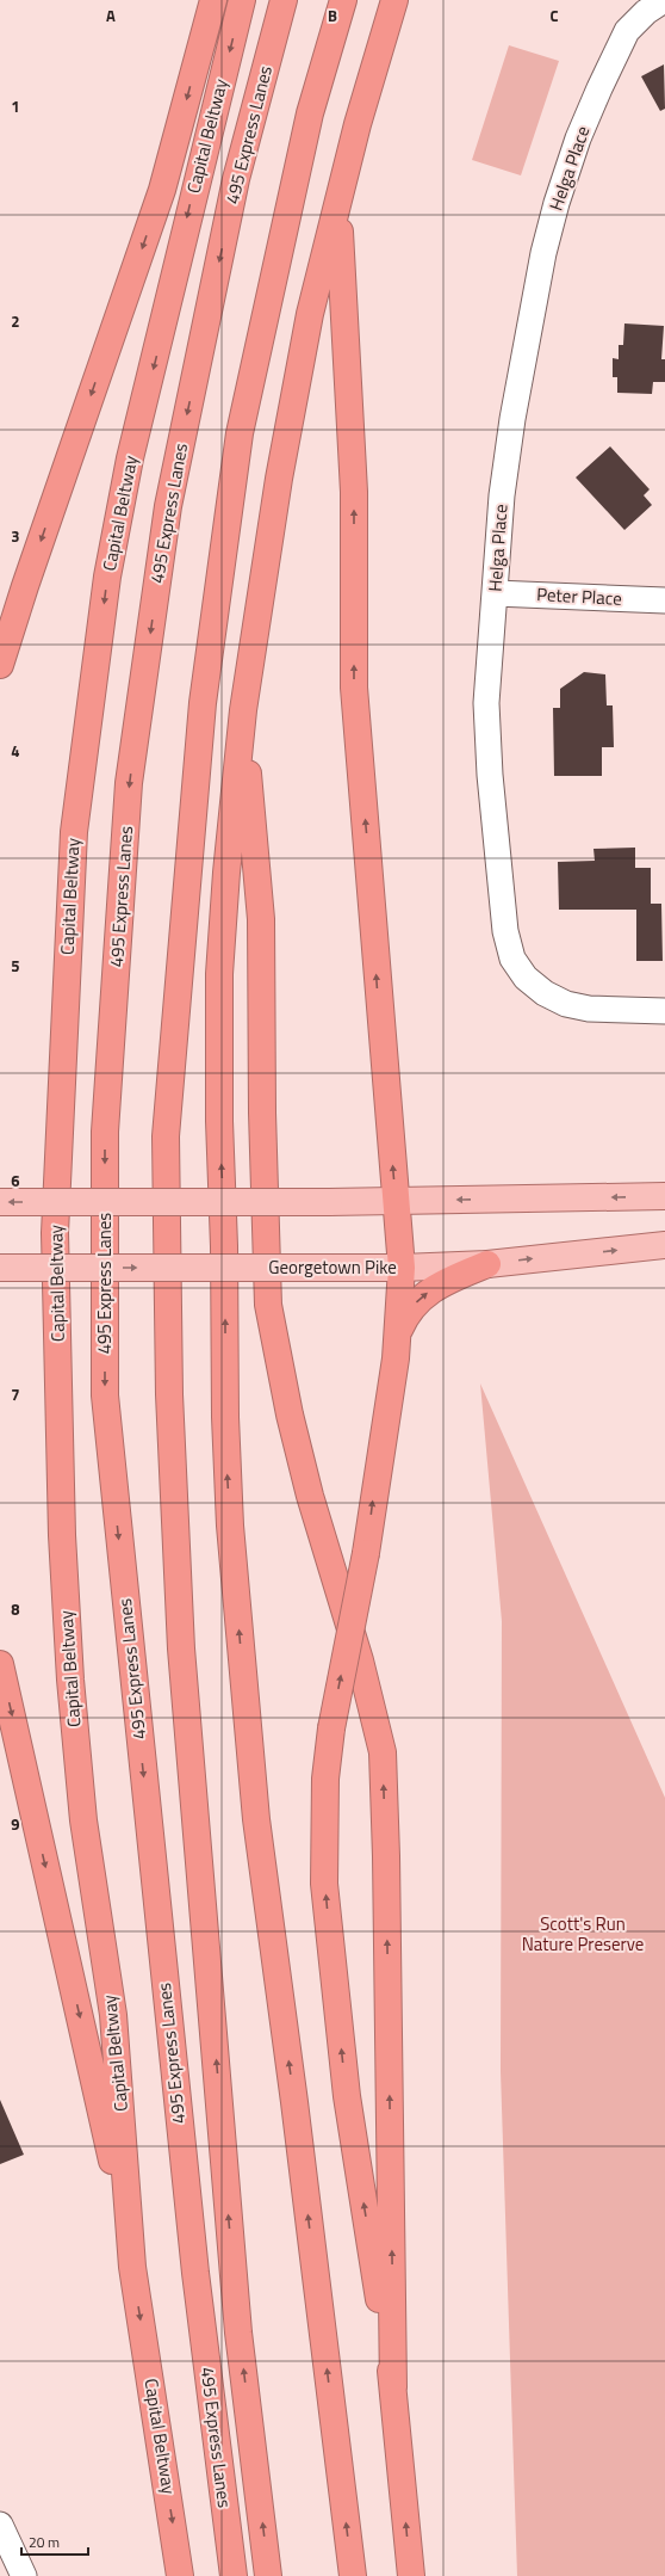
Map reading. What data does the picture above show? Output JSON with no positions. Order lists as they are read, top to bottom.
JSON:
{
  "streets": {
    "highway": ["495 Express Lanes", "Capital Beltway"],
    "main road": ["Georgetown Pike"],
    "street": ["Helga Place", "Peter Place"]
  },
  "crossings": [
    ["Helga Place", "Peter Place"]
  ],
  "parks": ["Scott's Run Nature Preserve"],
  "scale_bar": "20 m",
  "grid": {
    "columns": ["A", "B", "C"],
    "rows": [
      "1",
      "2",
      "3",
      "4",
      "5",
      "6",
      "7",
      "8",
      "9"
    ]
  }
}
